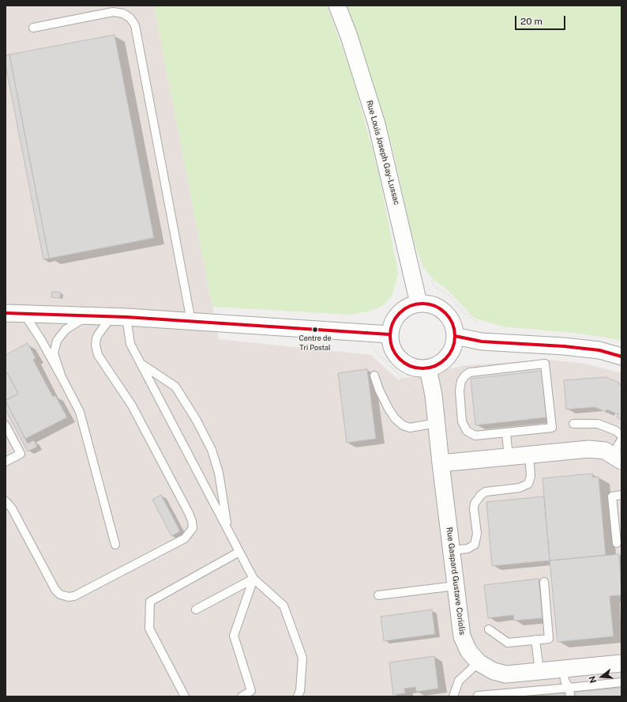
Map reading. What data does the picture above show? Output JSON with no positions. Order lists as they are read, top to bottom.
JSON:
{
  "streets": {
    "street": ["Rue Louis Joseph Gay-Lussac", "Rue Gaspard Gustave Coriolis"]
  },
  "crossings": [
    ["Rue Louis Joseph Gay-Lussac", "Rue Gaspard Gustave Coriolis"]
  ],
  "places": ["Centre de Tri Postal"],
  "scale_bar": "20 m",
  "north": "left"
}
